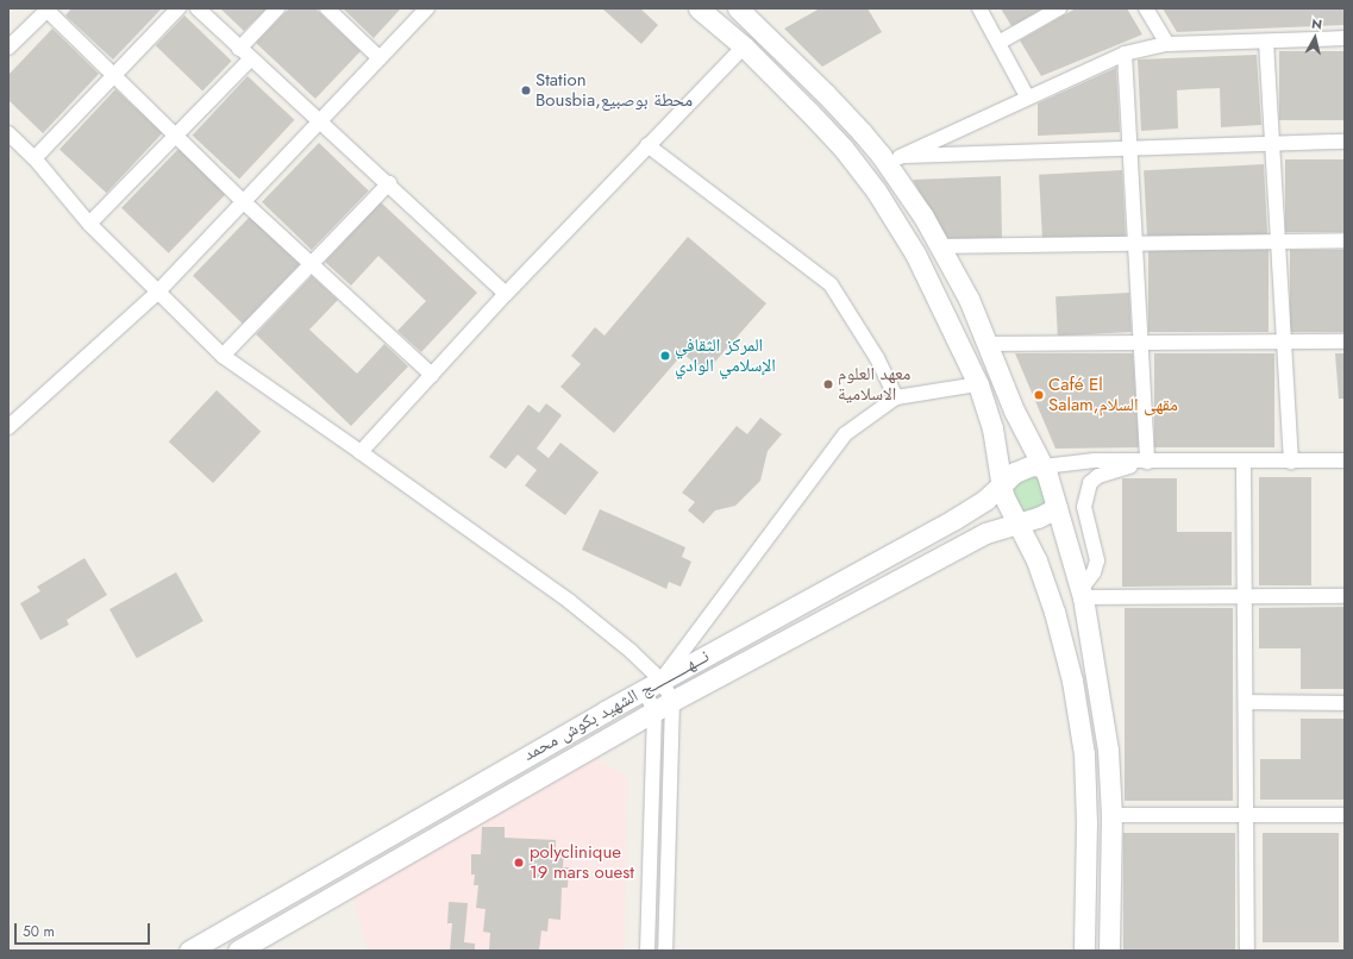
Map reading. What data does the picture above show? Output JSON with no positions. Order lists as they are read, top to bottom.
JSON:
{
  "streets": {
    "main road": ["نـــهـــــــــــج الشهيد بكوش محمد"]
  },
  "places": [
    "Station Bousbia,محطة بوصبيع",
    "المركز الثقافي الإسلامي الوادي",
    "معهد العلوم الاسلامية",
    "Café El Salam,مقهى السلام",
    "polyclinique 19 mars ouest"
  ],
  "scale_bar": "50 m",
  "north": "top"
}
